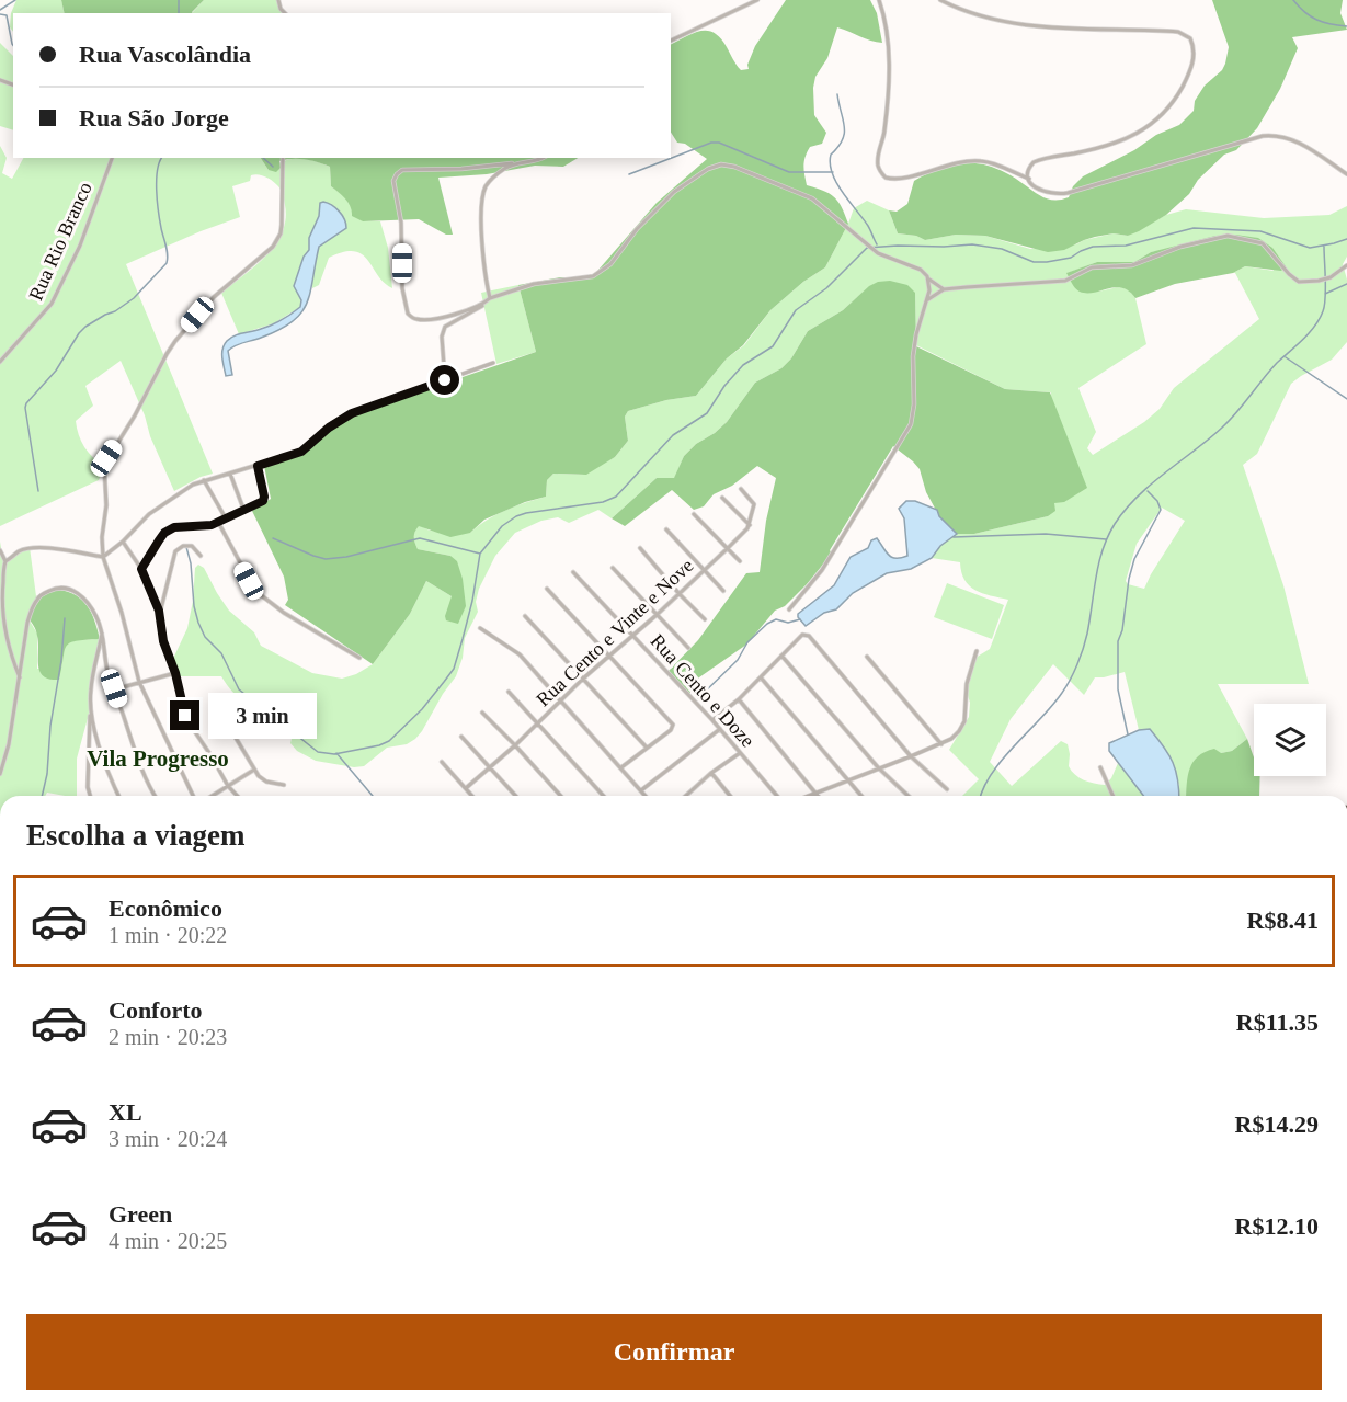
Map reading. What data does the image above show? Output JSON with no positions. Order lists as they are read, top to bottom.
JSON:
{
  "streets": {
    "street": ["Rua Rio Branco", "Rua Cento e Vinte e Nove", "Rua Cento e Doze"]
  },
  "crossings": [
    ["Rua Cento e Vinte e Nove", "Rua Cento e Doze"]
  ],
  "districts": ["Vila Progresso"],
  "page": {
    "banner": ["Rua Vascolândia", "Rua São Jorge"],
    "bubble": "3 min",
    "heading": "Escolha a viagem",
    "list": [
      {
        "name": "Econômico",
        "note": "1 min · 20:22",
        "value": "R$8.41"
      },
      {
        "name": "Conforto",
        "note": "2 min · 20:23",
        "value": "R$11.35"
      },
      {
        "name": "XL",
        "note": "3 min · 20:24",
        "value": "R$14.29"
      },
      {
        "name": "Green",
        "note": "4 min · 20:25",
        "value": "R$12.10"
      }
    ],
    "buttons": "Confirmar"
  }
}
